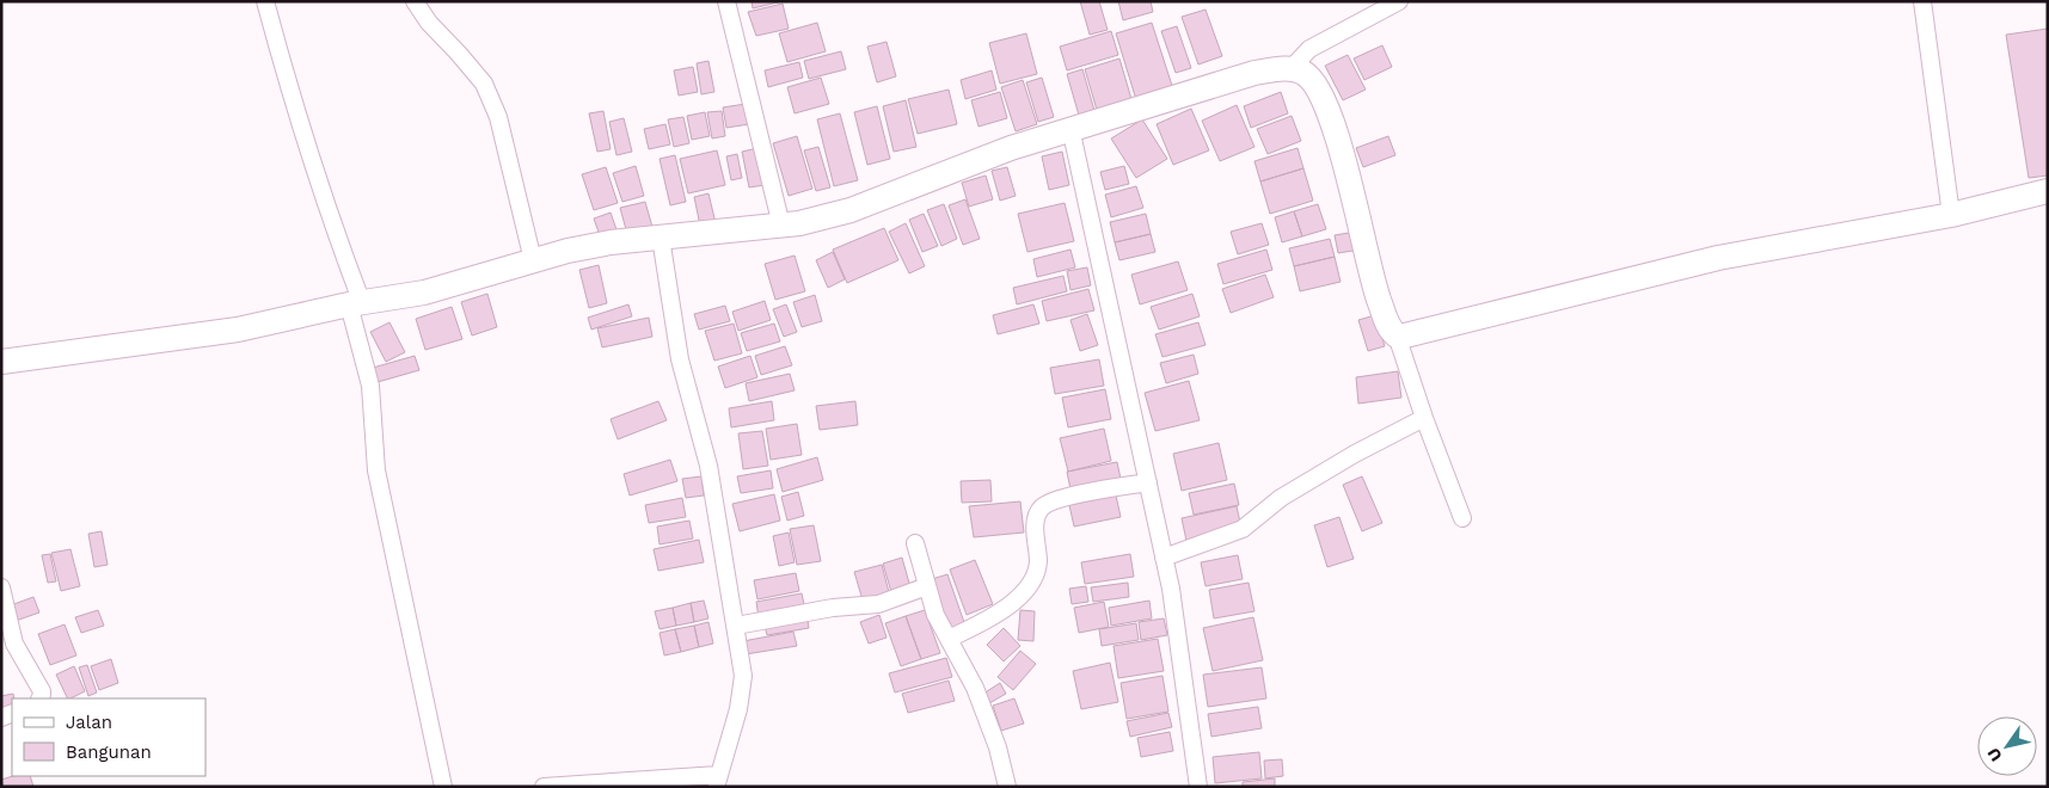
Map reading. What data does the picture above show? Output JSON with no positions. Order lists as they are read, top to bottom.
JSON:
{
  "legend": ["Jalan", "Bangunan"],
  "north": "bottom left"
}
